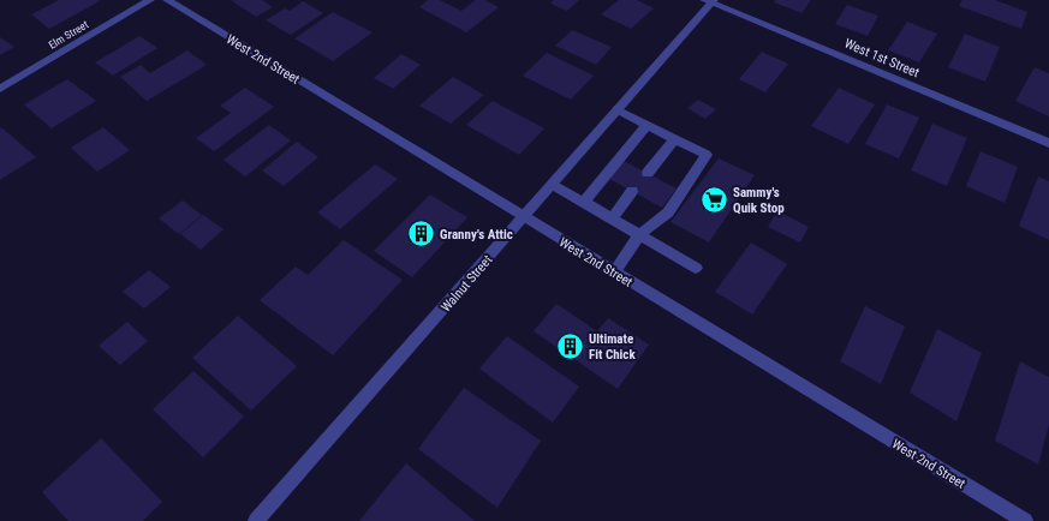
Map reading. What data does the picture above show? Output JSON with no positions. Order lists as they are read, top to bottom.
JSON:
{
  "streets": {
    "street": [
      "Elm Street",
      "West 1st Street",
      "West 2nd Street",
      "Walnut Street"
    ]
  },
  "crossings": [
    ["West 1st Street", "Walnut Street"],
    ["West 2nd Street", "Walnut Street"]
  ],
  "places": {
    "supermarket": ["Sammy's Quik Stop"],
    "building": ["Granny's Attic", "Ultimate Fit Chick"]
  }
}
